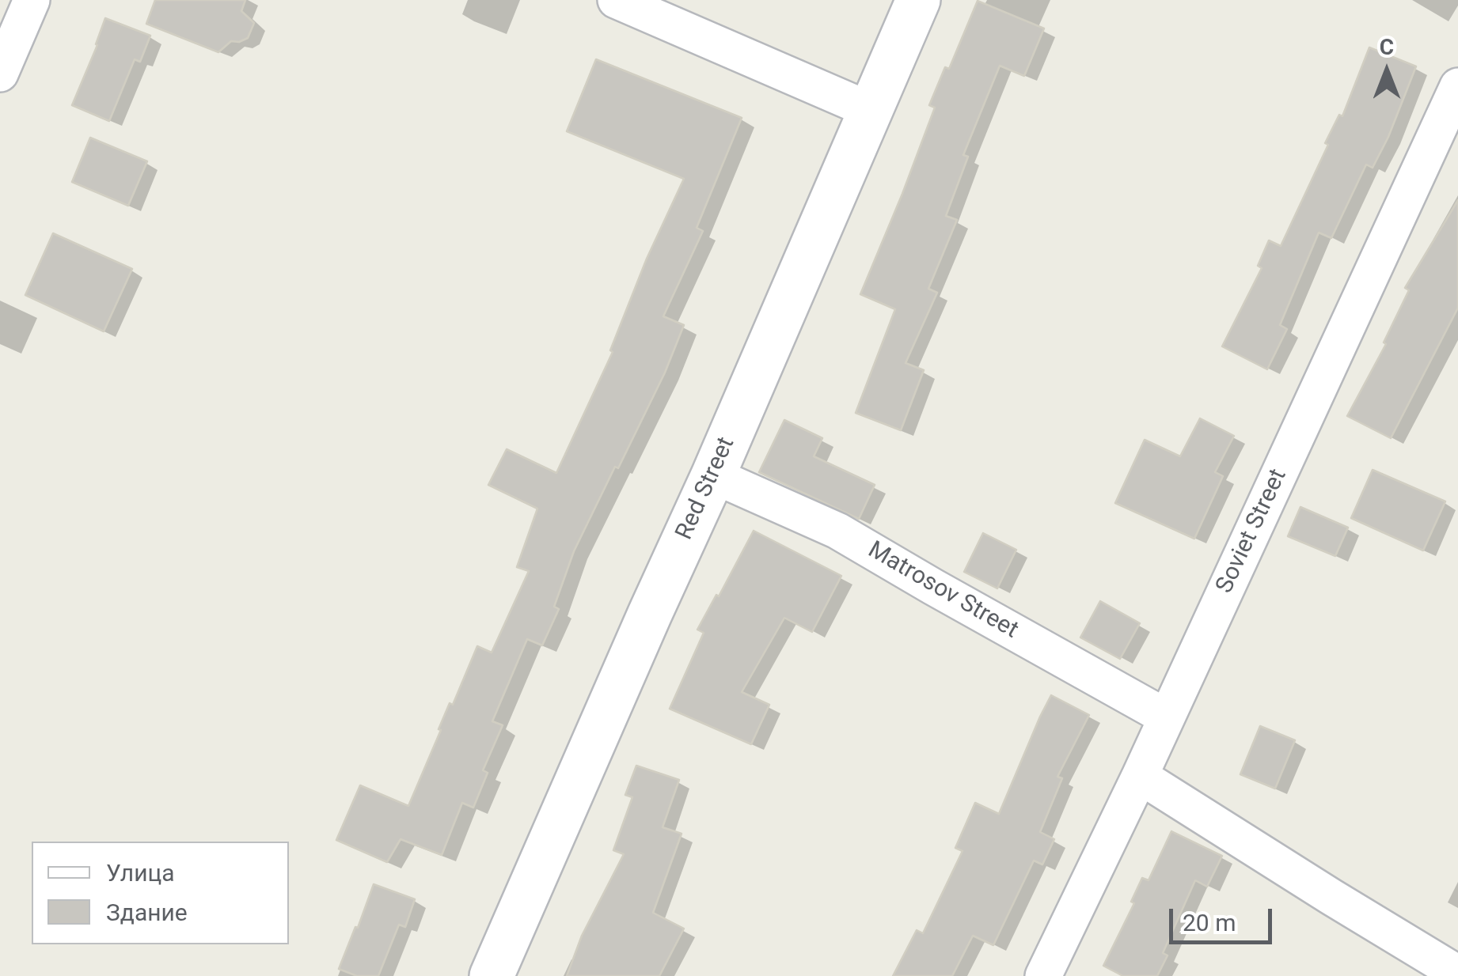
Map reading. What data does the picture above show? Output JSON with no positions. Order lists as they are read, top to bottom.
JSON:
{
  "streets": {
    "street": ["Red Street", "Soviet Street", "Matrosov Street"]
  },
  "crossings": [
    ["Red Street", "Matrosov Street"],
    ["Soviet Street", "Matrosov Street"]
  ],
  "legend": ["Улица", "Здание"],
  "scale_bar": "20 m",
  "north": "top"
}
